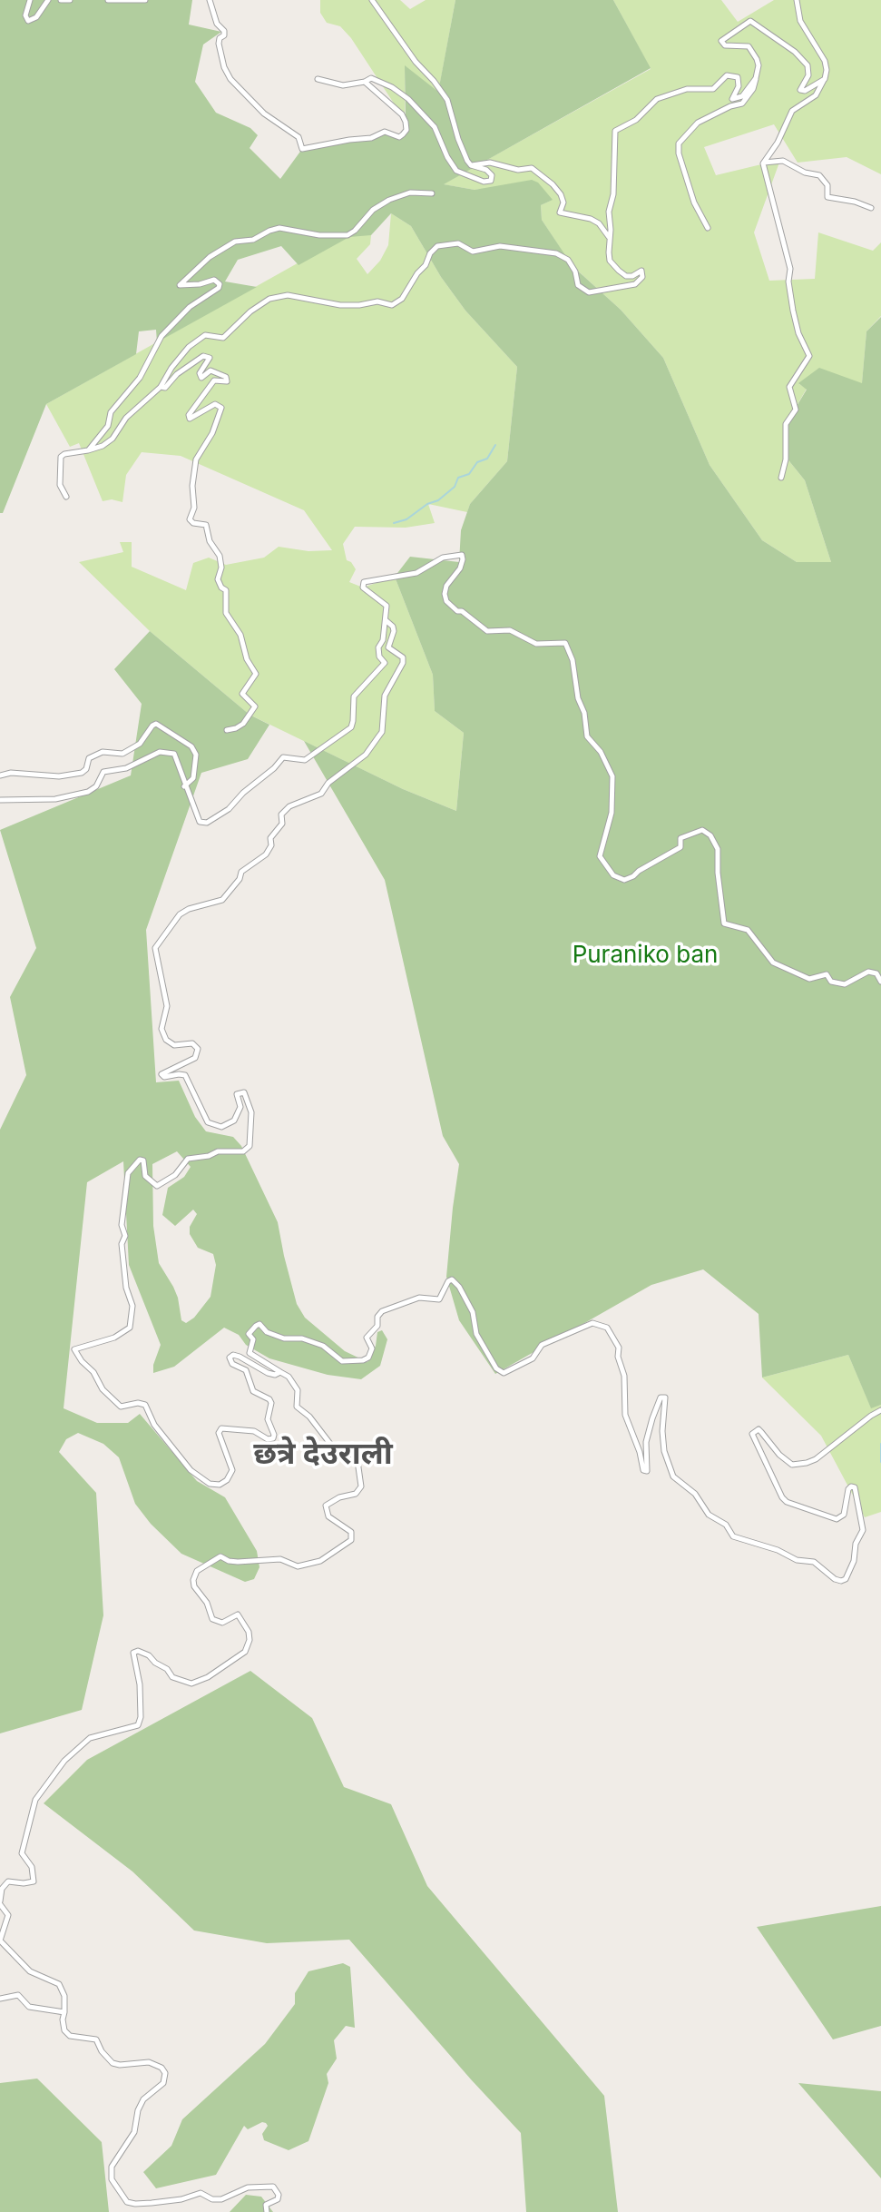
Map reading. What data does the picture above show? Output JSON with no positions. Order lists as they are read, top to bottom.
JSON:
{
  "districts": ["छत्रे देउराली"],
  "parks": ["Puraniko ban"]
}
